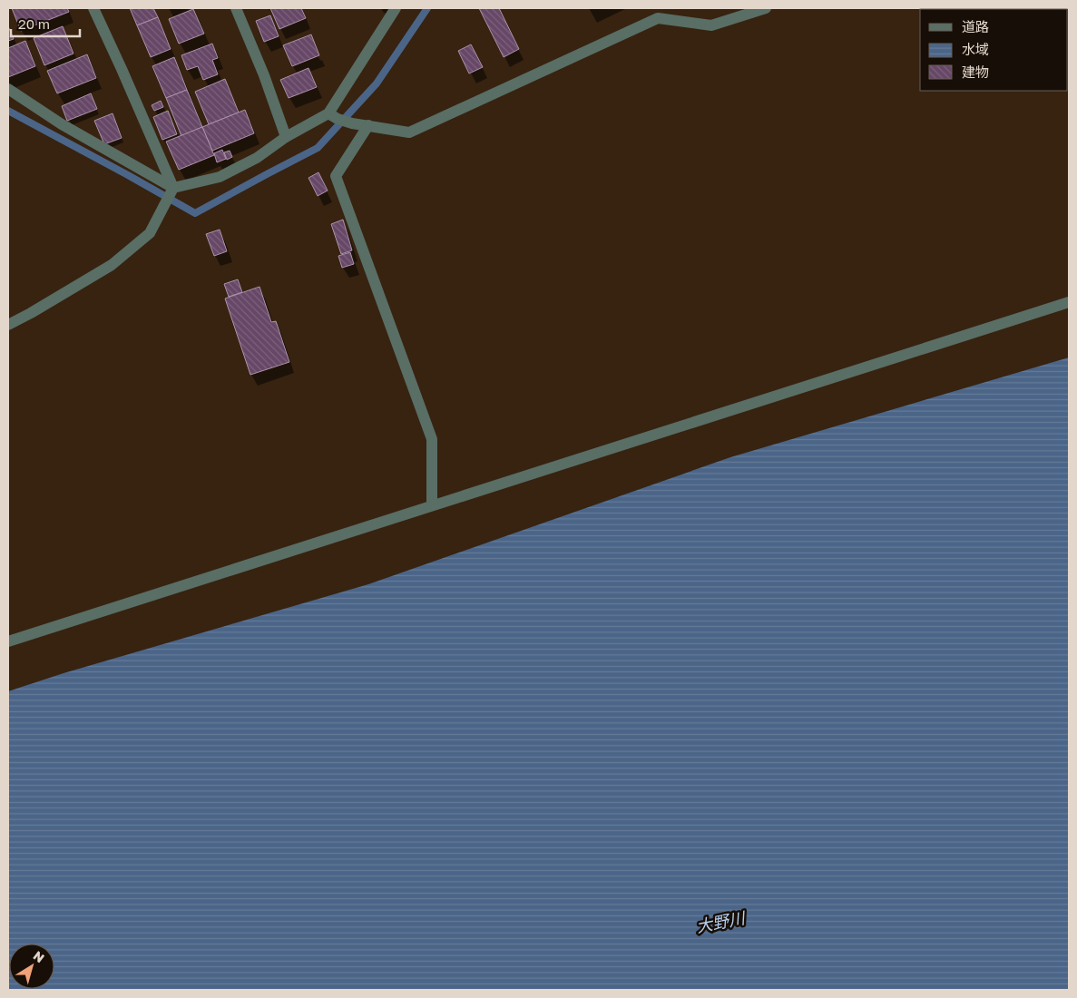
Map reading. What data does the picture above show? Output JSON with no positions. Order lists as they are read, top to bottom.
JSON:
{
  "water": ["大野川"],
  "legend": ["道路", "水域", "建物"],
  "scale_bar": "20 m",
  "north": "top right"
}
